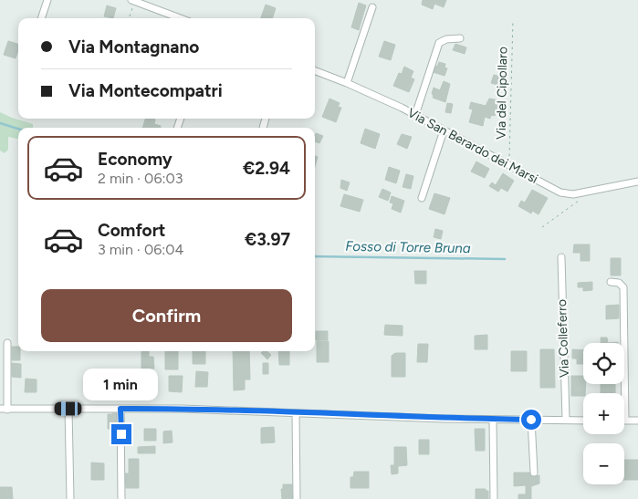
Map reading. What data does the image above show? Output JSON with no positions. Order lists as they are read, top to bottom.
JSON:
{
  "streets": {
    "street": ["Via San Berardo dei Marsi", "Via Colleferro"],
    "path": ["Via del Cipollaro"]
  },
  "crossings": [
    ["Via del Cipollaro", "Via San Berardo dei Marsi"]
  ],
  "water": ["Fosso di Torre Bruna"],
  "page": {
    "banner": ["Via Montagnano", "Via Montecompatri"],
    "list": [
      {
        "name": "Economy",
        "note": "2 min · 06:03",
        "value": "€2.94"
      },
      {
        "name": "Comfort",
        "note": "3 min · 06:04",
        "value": "€3.97"
      }
    ],
    "buttons": "Confirm",
    "map_buttons": ["+", "−"],
    "bubble": "1 min"
  }
}
